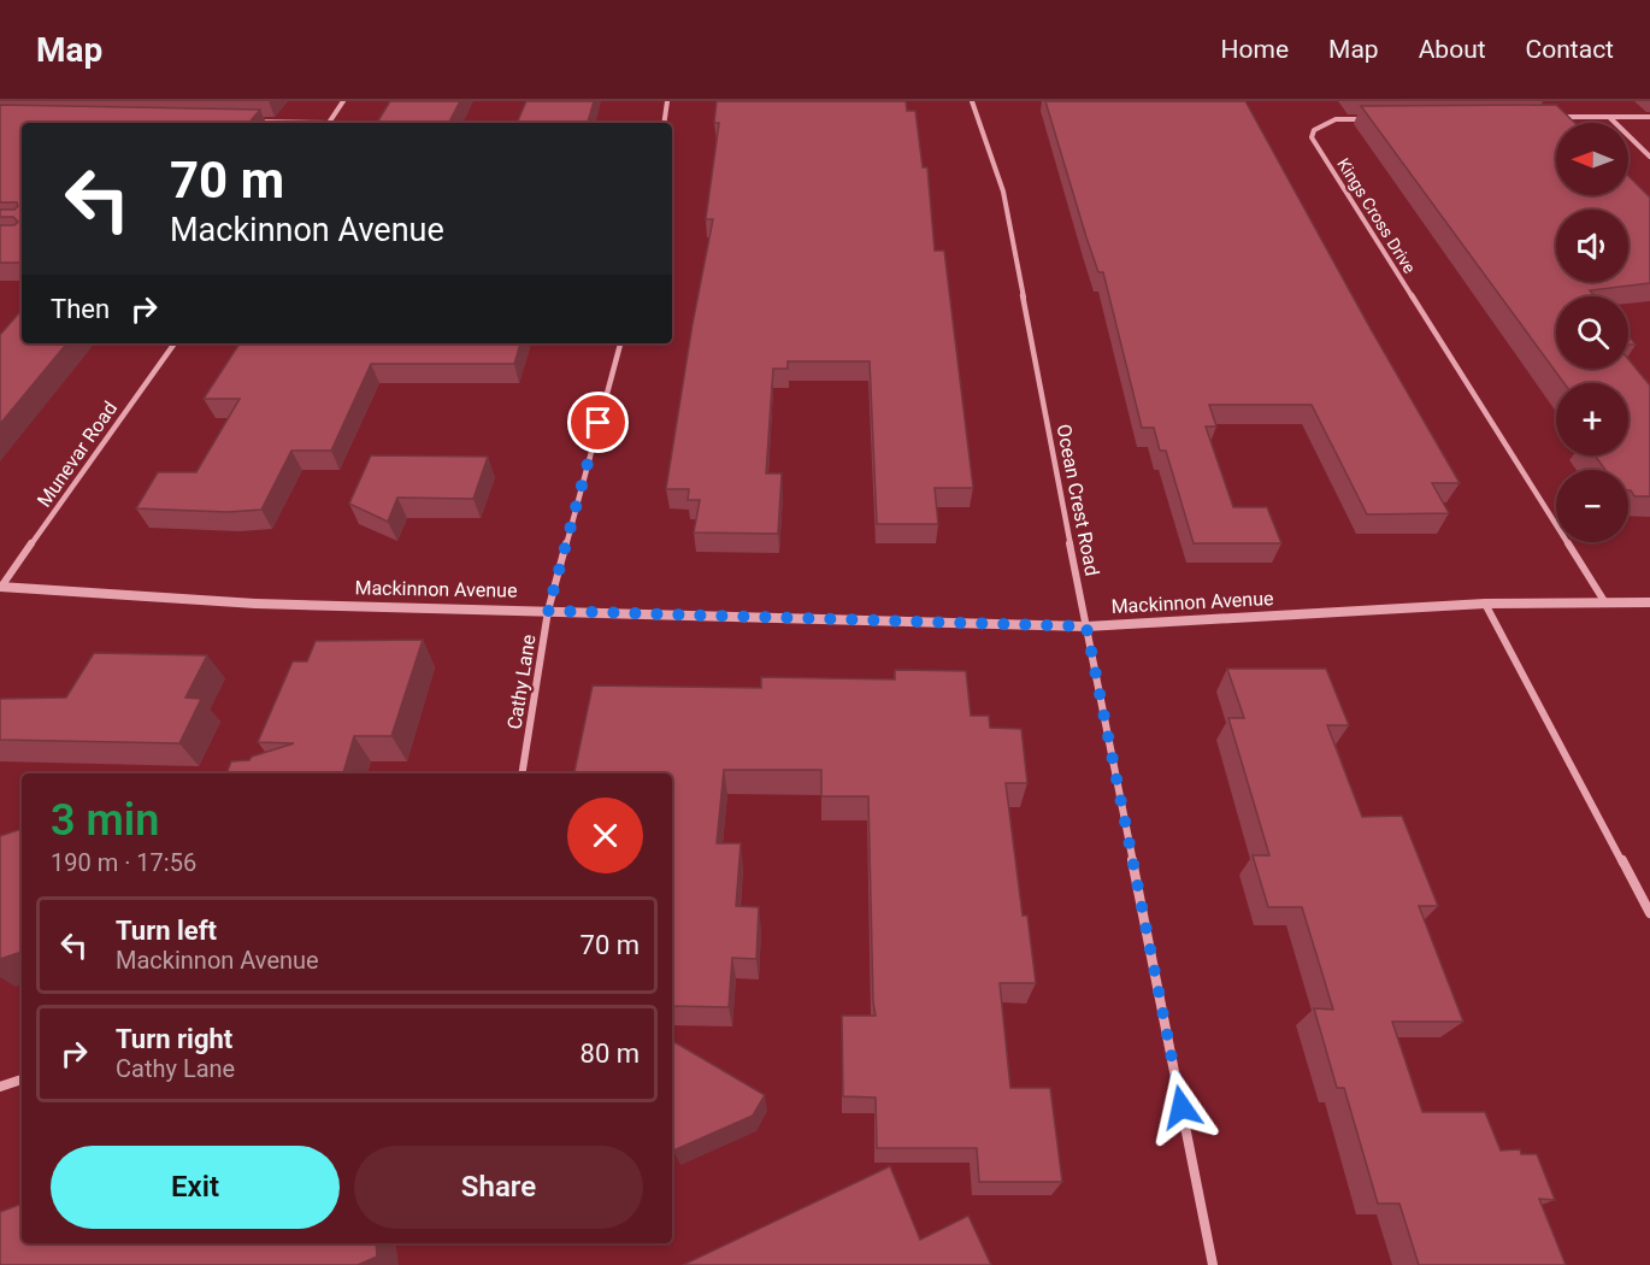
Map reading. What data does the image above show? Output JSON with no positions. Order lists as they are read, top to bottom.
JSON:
{
  "streets": {
    "street": [
      "Kings Cross Drive",
      "Munevar Road",
      "Ocean Crest Road",
      "Mackinnon Avenue",
      "Cathy Lane"
    ]
  },
  "crossings": [
    ["Kings Cross Drive", "Mackinnon Avenue"],
    ["Munevar Road", "Mackinnon Avenue"],
    ["Ocean Crest Road", "Mackinnon Avenue"],
    ["Mackinnon Avenue", "Cathy Lane"]
  ],
  "north": "left",
  "page": {
    "header": "Map",
    "nav": [
      "Home",
      "Map",
      "About",
      "Contact"
    ],
    "map_buttons": ["+", "−"],
    "turn": ["70 m", "Mackinnon Avenue"],
    "then": "Then",
    "heading": ["3 min", "190 m · 17:56"],
    "list": [
      {
        "name": "Turn left",
        "note": "Mackinnon Avenue",
        "value": "70 m"
      },
      {
        "name": "Turn right",
        "note": "Cathy Lane",
        "value": "80 m"
      }
    ],
    "buttons": ["Exit", "Share"]
  }
}
